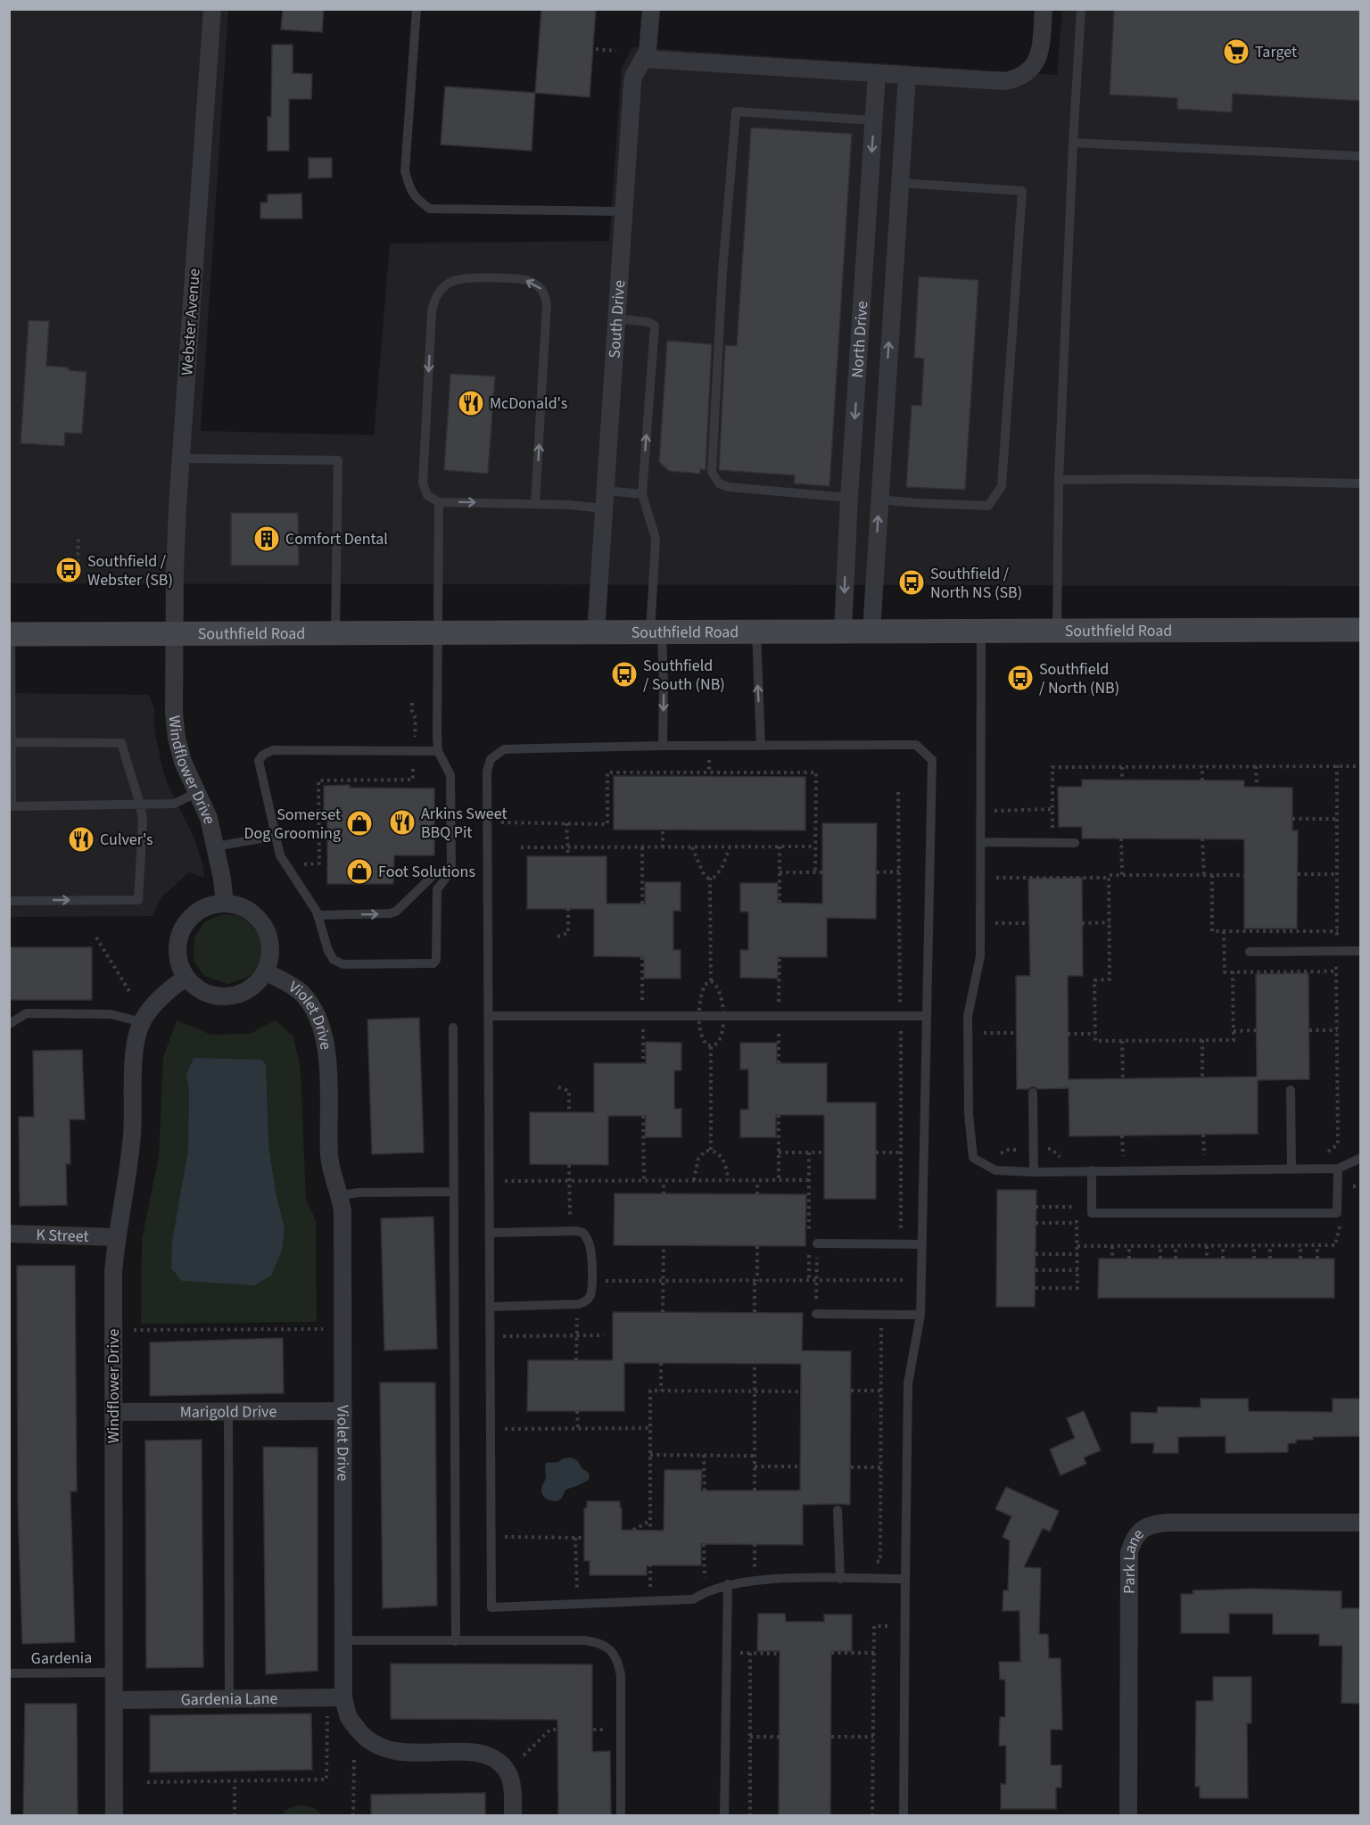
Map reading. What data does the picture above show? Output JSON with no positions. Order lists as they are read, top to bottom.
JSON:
{
  "streets": {
    "main road": ["Southfield Road"],
    "street": [
      "South Drive",
      "Webster Avenue",
      "North Drive",
      "Windflower Drive",
      "Violet Drive",
      "K Street",
      "Marigold Drive",
      "Park Lane",
      "Gardenia Lane"
    ],
    "lane": ["Gardenia"]
  },
  "crossings": [
    ["South Drive", "Southfield Road"],
    ["Webster Avenue", "Southfield Road"],
    ["Webster Avenue", "Windflower Drive"],
    ["North Drive", "Southfield Road"],
    ["Southfield Road", "Windflower Drive"],
    ["Windflower Drive", "Violet Drive"],
    ["Windflower Drive", "K Street"],
    ["Windflower Drive", "Marigold Drive"],
    ["Windflower Drive", "Gardenia"],
    ["Windflower Drive", "Gardenia Lane"],
    ["Violet Drive", "Marigold Drive"],
    ["Violet Drive", "Gardenia Lane"]
  ],
  "places": {
    "supermarket": ["Target"],
    "restaurant": ["McDonald's", "Arkins Sweet BBQ Pit", "Culver's"],
    "building": ["Comfort Dental"],
    "bus stop": [
      "Southfield / Webster (SB)",
      "Southfield / North NS (SB)",
      "Southfield / South (NB)",
      "Southfield / North (NB)"
    ],
    "shop": ["Somerset Dog Grooming", "Foot Solutions"]
  }
}
